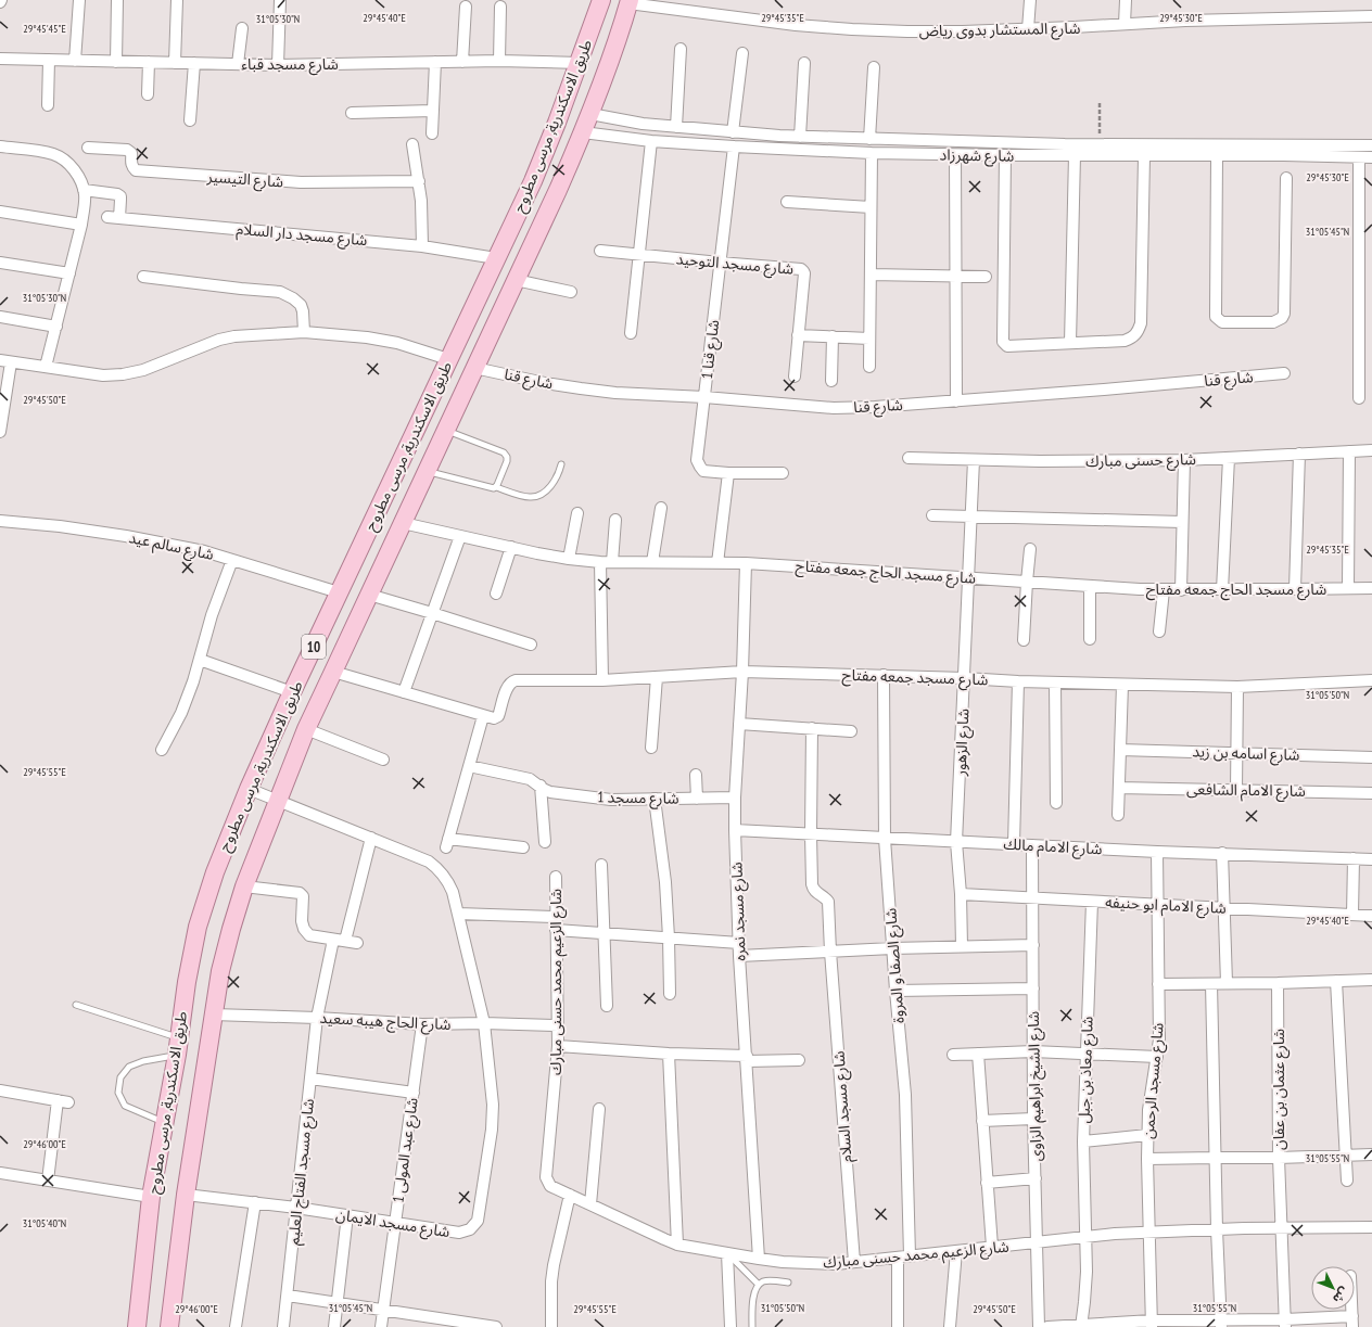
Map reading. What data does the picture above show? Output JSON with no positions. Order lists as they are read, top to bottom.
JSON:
{
  "streets": {
    "main road": ["طريق الاسكندرية, مرسى مطروح", "10"],
    "street": [
      "شارع المستشار بدوى رياض",
      "شارع مسجد قباء",
      "شارع شهرزاد",
      "شارع التيسير",
      "شارع مسجد دار السلام",
      "شارع مسجد التوحيد",
      "شارع قنا 1",
      "شارع قنا",
      "شارع حسنى مبارك",
      "شارع سالم عيد",
      "شارع مسجد الحاج جمعه مفتاح",
      "شارع مسجد جمعه مفتاح",
      "شارع الزهور",
      "شارع اسامه بن زيد",
      "شارع الامام الشافعى",
      "شارع مسجد 1",
      "شارع الامام مالك",
      "شارع الامام ابو حنيفه",
      "شارع مسجد نمره",
      "شارع الصفا و المروة",
      "شارع الزعيم محمد حسنى مبارك",
      "شارع الحاج هيبه سعيد",
      "شارع معاذ بن جبل",
      "شارع مسجد الرحمن",
      "شارع الشيخ ابراهيم الزاوى",
      "شارع عثمان بن عفان",
      "شارع مسجد السلام",
      "شارع عبد المولى 1",
      "شارع مسجد الفتاح العليم",
      "شارع مسجد الايمان"
    ]
  },
  "crossings": [
    ["شارع المستشار بدوى رياض", "طريق الاسكندرية, مرسى مطروح"],
    ["شارع مسجد قباء", "طريق الاسكندرية, مرسى مطروح"],
    ["طريق الاسكندرية, مرسى مطروح", "شارع شهرزاد"],
    ["طريق الاسكندرية, مرسى مطروح", "شارع مسجد دار السلام"],
    ["طريق الاسكندرية, مرسى مطروح", "شارع قنا"],
    ["طريق الاسكندرية, مرسى مطروح", "شارع سالم عيد"],
    ["طريق الاسكندرية, مرسى مطروح", "شارع مسجد الحاج جمعه مفتاح"],
    ["طريق الاسكندرية, مرسى مطروح", "شارع الحاج هيبه سعيد"],
    ["طريق الاسكندرية, مرسى مطروح", "شارع مسجد الايمان"],
    ["شارع شهرزاد", "شارع قنا 1"],
    ["شارع مسجد التوحيد", "شارع قنا 1"],
    ["شارع قنا 1", "شارع قنا"],
    ["شارع حسنى مبارك", "شارع الزهور"],
    ["شارع مسجد الحاج جمعه مفتاح", "شارع الزهور"],
    ["شارع مسجد الحاج جمعه مفتاح", "شارع مسجد نمره"],
    ["شارع مسجد جمعه مفتاح", "شارع الزهور"],
    ["شارع مسجد جمعه مفتاح", "شارع مسجد نمره"],
    ["شارع مسجد جمعه مفتاح", "شارع الصفا و المروة"],
    ["شارع الزهور", "شارع الامام مالك"],
    ["شارع الزهور", "شارع الامام ابو حنيفه"],
    ["شارع مسجد 1", "شارع مسجد نمره"],
    ["شارع الامام مالك", "شارع مسجد نمره"],
    ["شارع الامام مالك", "شارع الصفا و المروة"],
    ["شارع الامام مالك", "شارع مسجد الرحمن"],
    ["شارع الامام مالك", "شارع الشيخ ابراهيم الزاوى"],
    ["شارع الامام مالك", "شارع مسجد السلام"],
    ["شارع الامام ابو حنيفه", "شارع معاذ بن جبل"],
    ["شارع الامام ابو حنيفه", "شارع مسجد الرحمن"],
    ["شارع الامام ابو حنيفه", "شارع الشيخ ابراهيم الزاوى"],
    ["شارع مسجد نمره", "شارع الزعيم محمد حسنى مبارك"],
    ["شارع الصفا و المروة", "شارع الزعيم محمد حسنى مبارك"],
    ["شارع الزعيم محمد حسنى مبارك", "شارع الحاج هيبه سعيد"],
    ["شارع الزعيم محمد حسنى مبارك", "شارع معاذ بن جبل"],
    ["شارع الزعيم محمد حسنى مبارك", "شارع مسجد الرحمن"],
    ["شارع الزعيم محمد حسنى مبارك", "شارع الشيخ ابراهيم الزاوى"],
    ["شارع الزعيم محمد حسنى مبارك", "شارع عثمان بن عفان"],
    ["شارع الزعيم محمد حسنى مبارك", "شارع مسجد السلام"],
    ["شارع الحاج هيبه سعيد", "شارع عبد المولى 1"],
    ["شارع الحاج هيبه سعيد", "شارع مسجد الفتاح العليم"],
    ["شارع الحاج هيبه سعيد", "شارع مسجد الايمان"],
    ["شارع عبد المولى 1", "شارع مسجد الايمان"],
    ["شارع مسجد الفتاح العليم", "شارع مسجد الايمان"]
  ],
  "north": "bottom right",
  "coordinates": [
    "29°45'35\"E",
    "29°45'40\"E",
    "29°45'30\"E",
    "31°05'30\"N",
    "29°45'45\"E",
    "31°05'45\"N",
    "29°45'50\"E",
    "31°05'50\"N",
    "29°45'55\"E",
    "29°46'00\"E",
    "31°05'55\"N",
    "31°05'40\"N"
  ]
}
